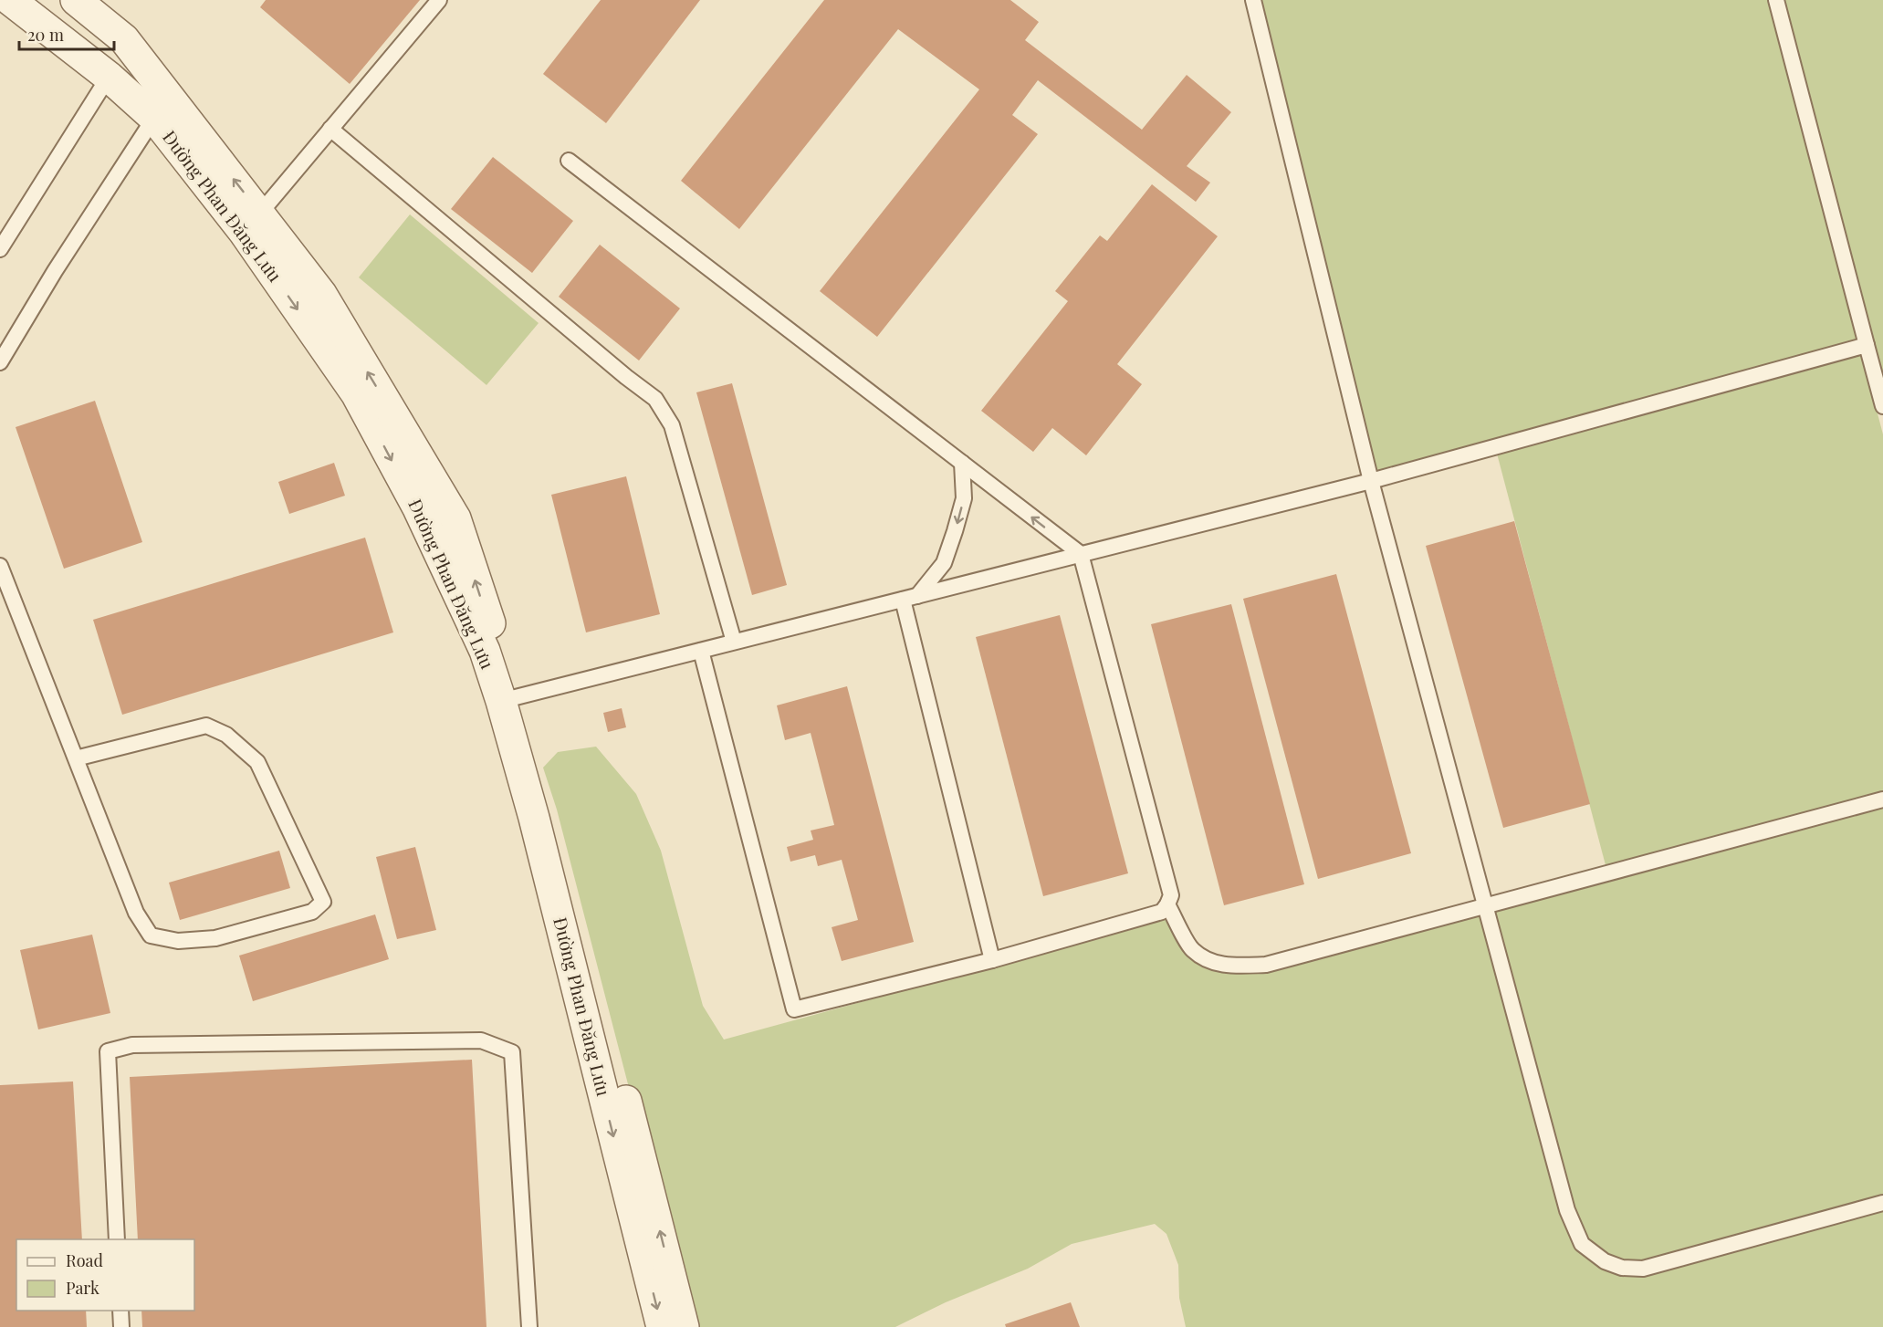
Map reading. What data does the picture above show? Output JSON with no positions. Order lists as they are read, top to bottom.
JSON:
{
  "streets": {
    "street": ["Đường Phan Đăng Lưu"]
  },
  "legend": ["Road", "Park"],
  "scale_bar": "20 m"
}
